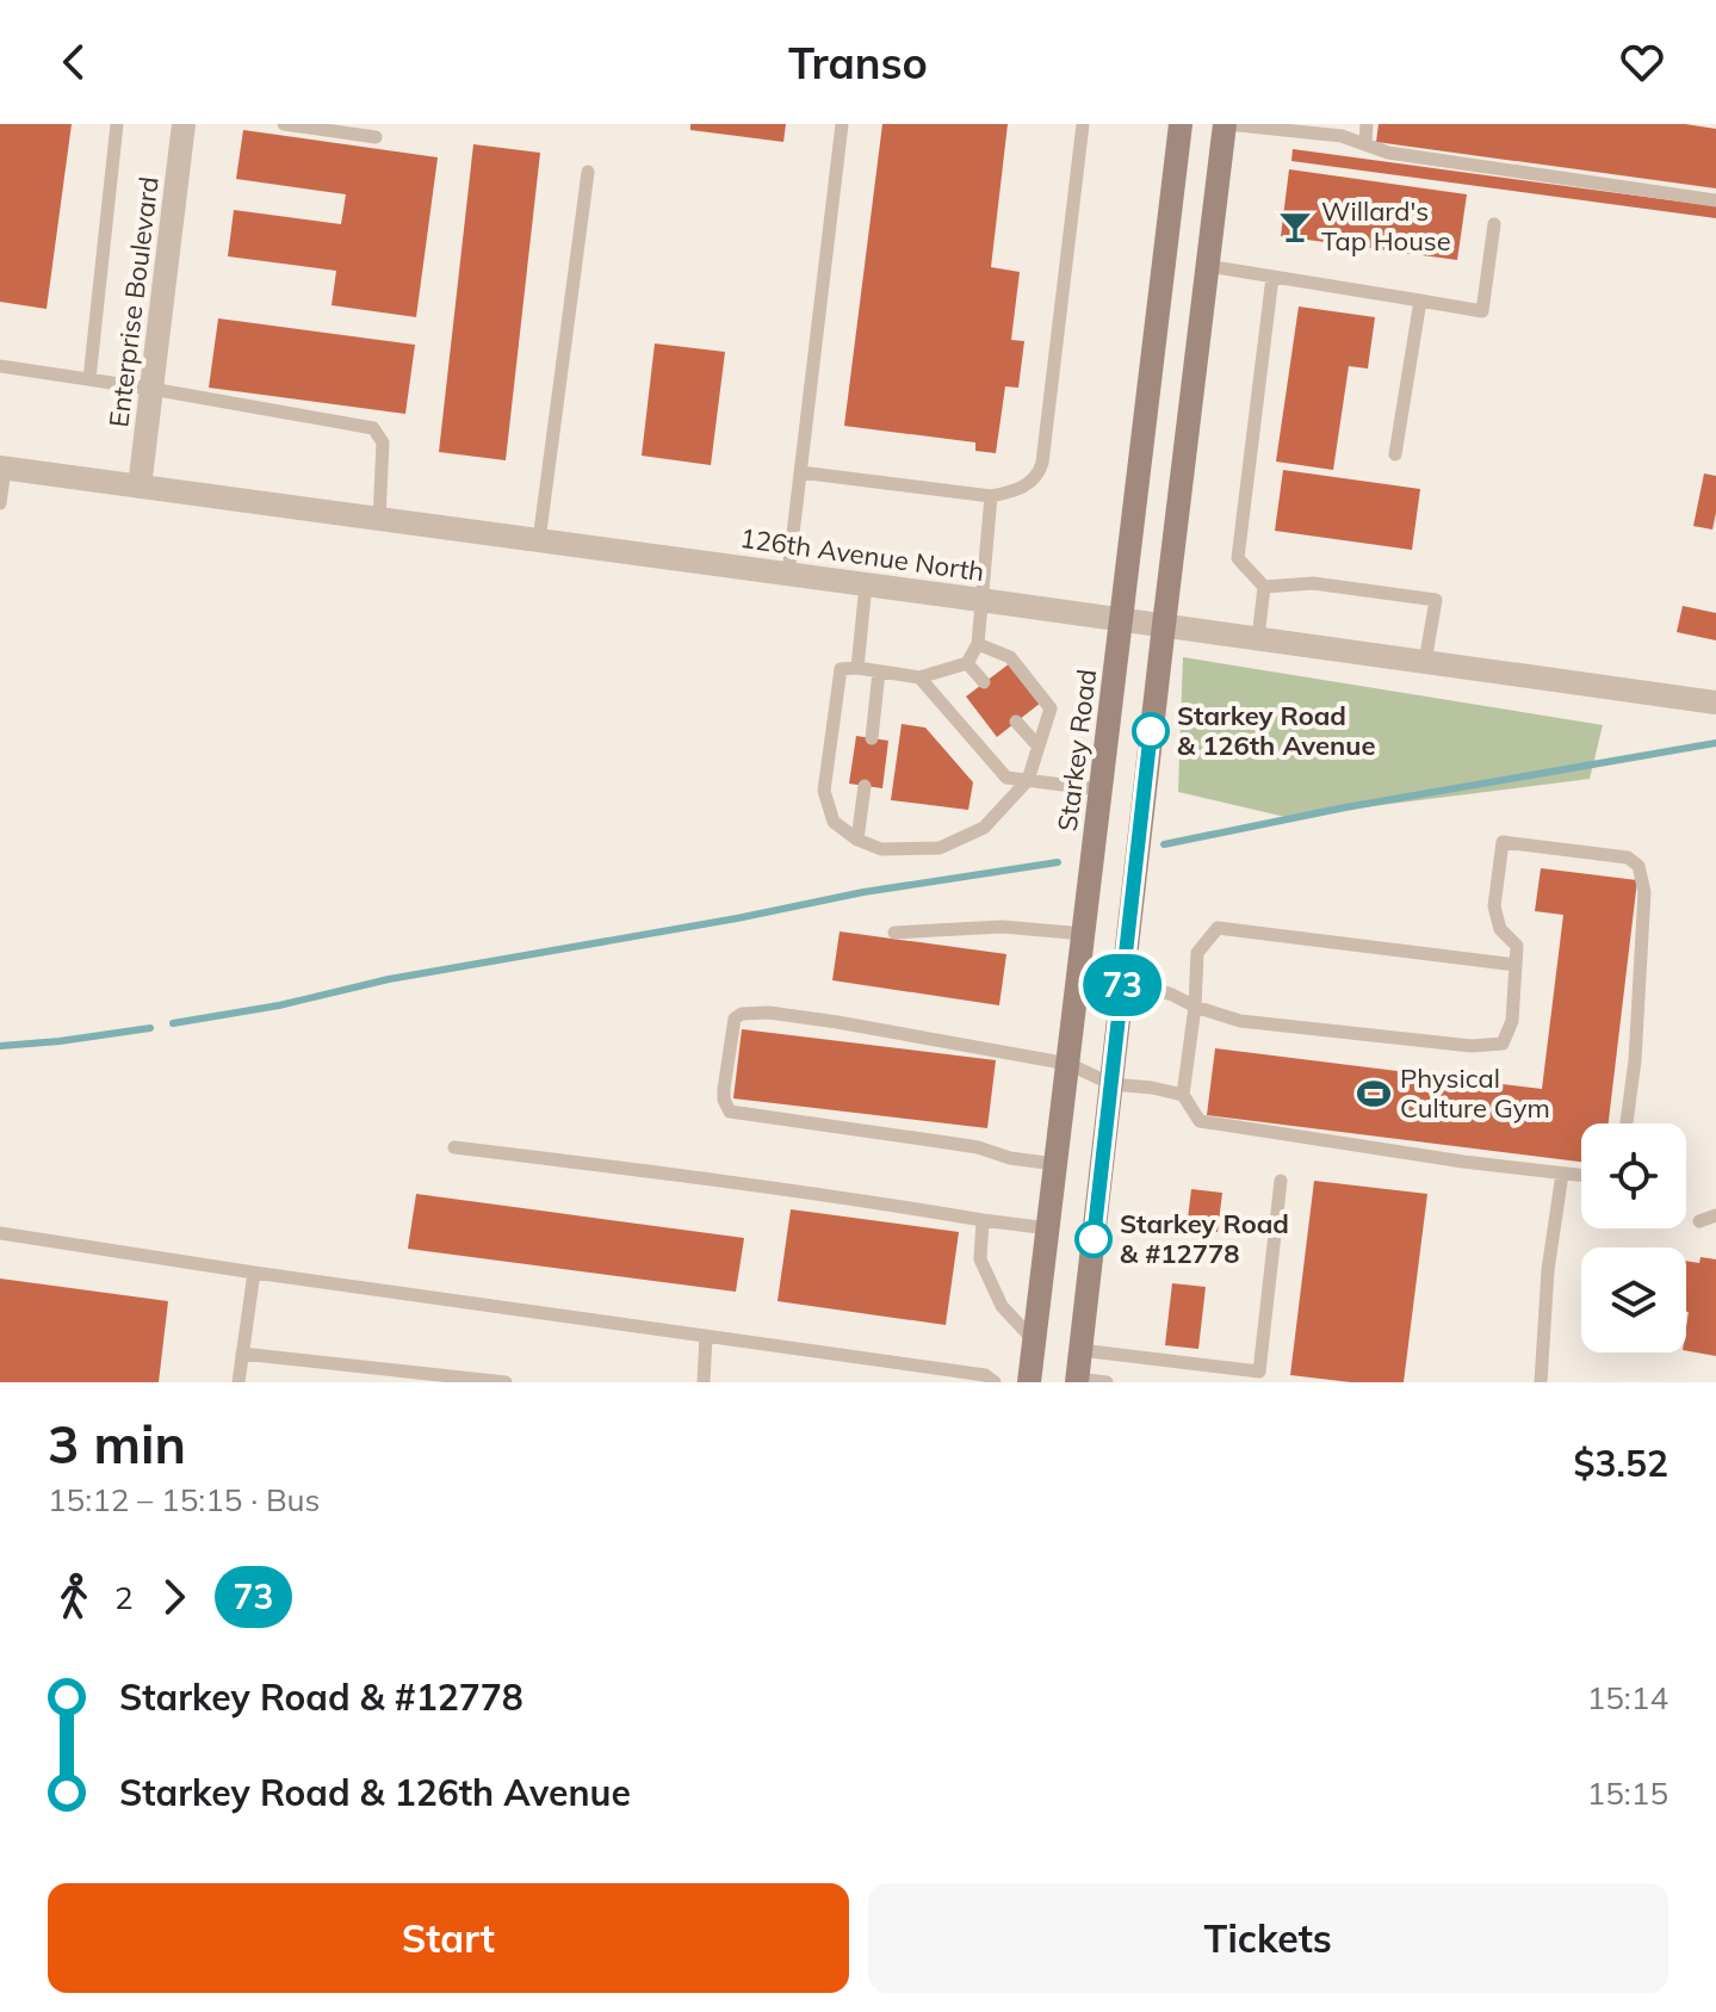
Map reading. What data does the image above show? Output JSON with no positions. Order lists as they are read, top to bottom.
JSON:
{
  "streets": {
    "main road": ["Starkey Road"],
    "street": ["Enterprise Boulevard", "126th Avenue North"]
  },
  "crossings": [
    ["Enterprise Boulevard", "126th Avenue North"],
    ["126th Avenue North", "Starkey Road"]
  ],
  "places": {
    "bar": ["Willard's Tap House"],
    "other": ["Starkey Road & 126th Avenue", "Starkey Road & #12778"],
    "sports": ["Physical Culture Gym"]
  },
  "lines": ["bus line 73"],
  "page": {
    "header": "Transo",
    "on_map": "73",
    "heading": ["3 min", "15:12 – 15:15 · Bus", "$3.52"],
    "legs": ["2", "73"],
    "list": [
      {
        "name": "Starkey Road & #12778",
        "value": "15:14"
      },
      {
        "name": "Starkey Road & 126th Avenue",
        "value": "15:15"
      }
    ],
    "buttons": ["Start", "Tickets"]
  }
}
